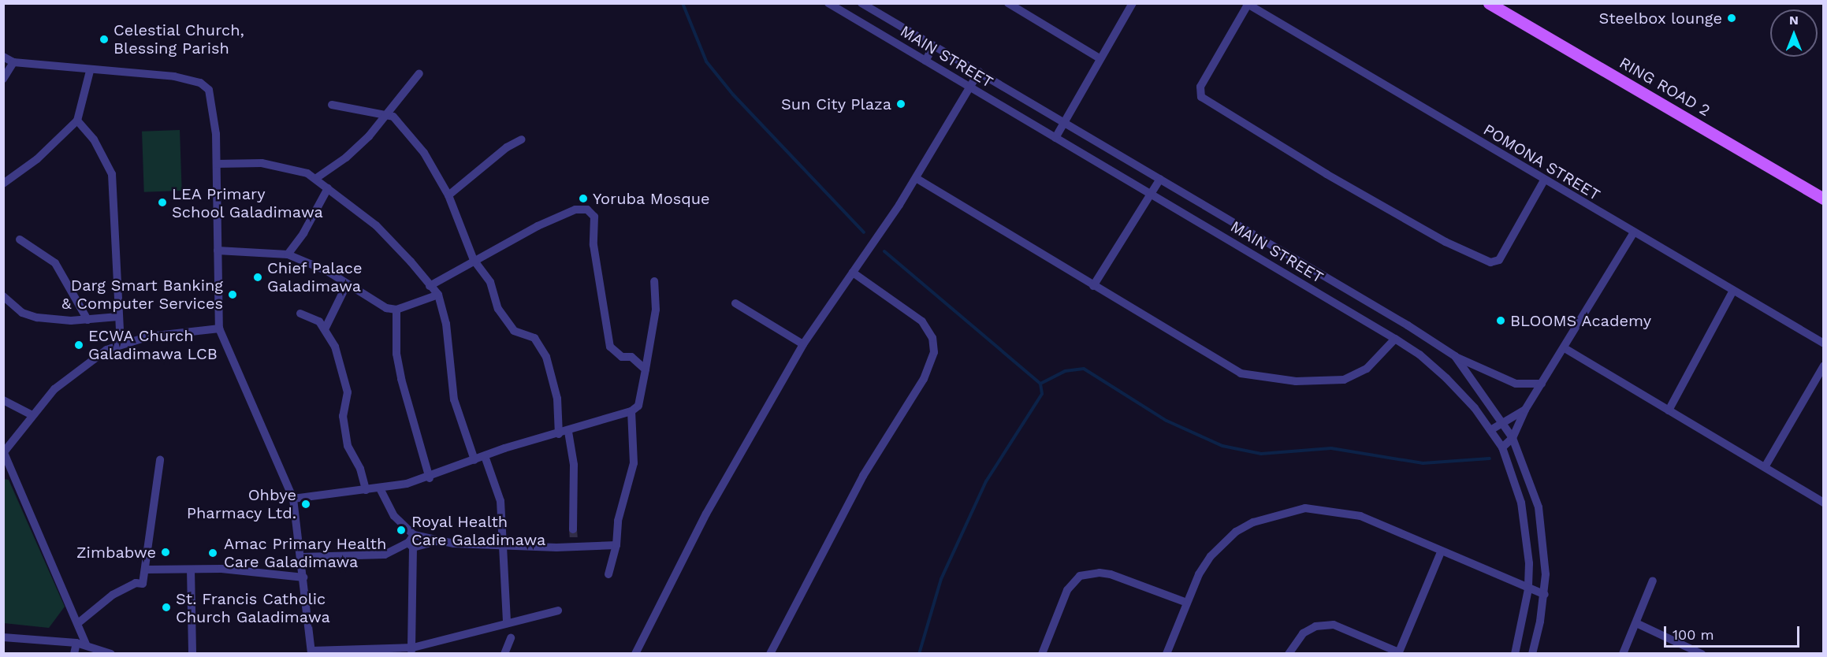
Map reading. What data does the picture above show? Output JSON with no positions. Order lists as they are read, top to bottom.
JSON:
{
  "streets": {
    "main road": ["RING ROAD 2"],
    "street": ["MAIN STREET", "POMONA STREET"]
  },
  "places": [
    "Steelbox lounge",
    "Celestial Church, Blessing Parish",
    "Sun City Plaza",
    "Yoruba Mosque",
    "LEA Primary School Galadimawa",
    "Chief Palace Galadimawa",
    "Darg Smart Banking & Computer Services",
    "BLOOMS Academy",
    "ECWA Church Galadimawa LCB",
    "Ohbye Pharmacy Ltd.",
    "Royal Health Care Galadimawa",
    "Zimbabwe",
    "Amac Primary Health Care Galadimawa",
    "St. Francis Catholic Church Galadimawa"
  ],
  "scale_bar": "100 m",
  "north": "top"
}
